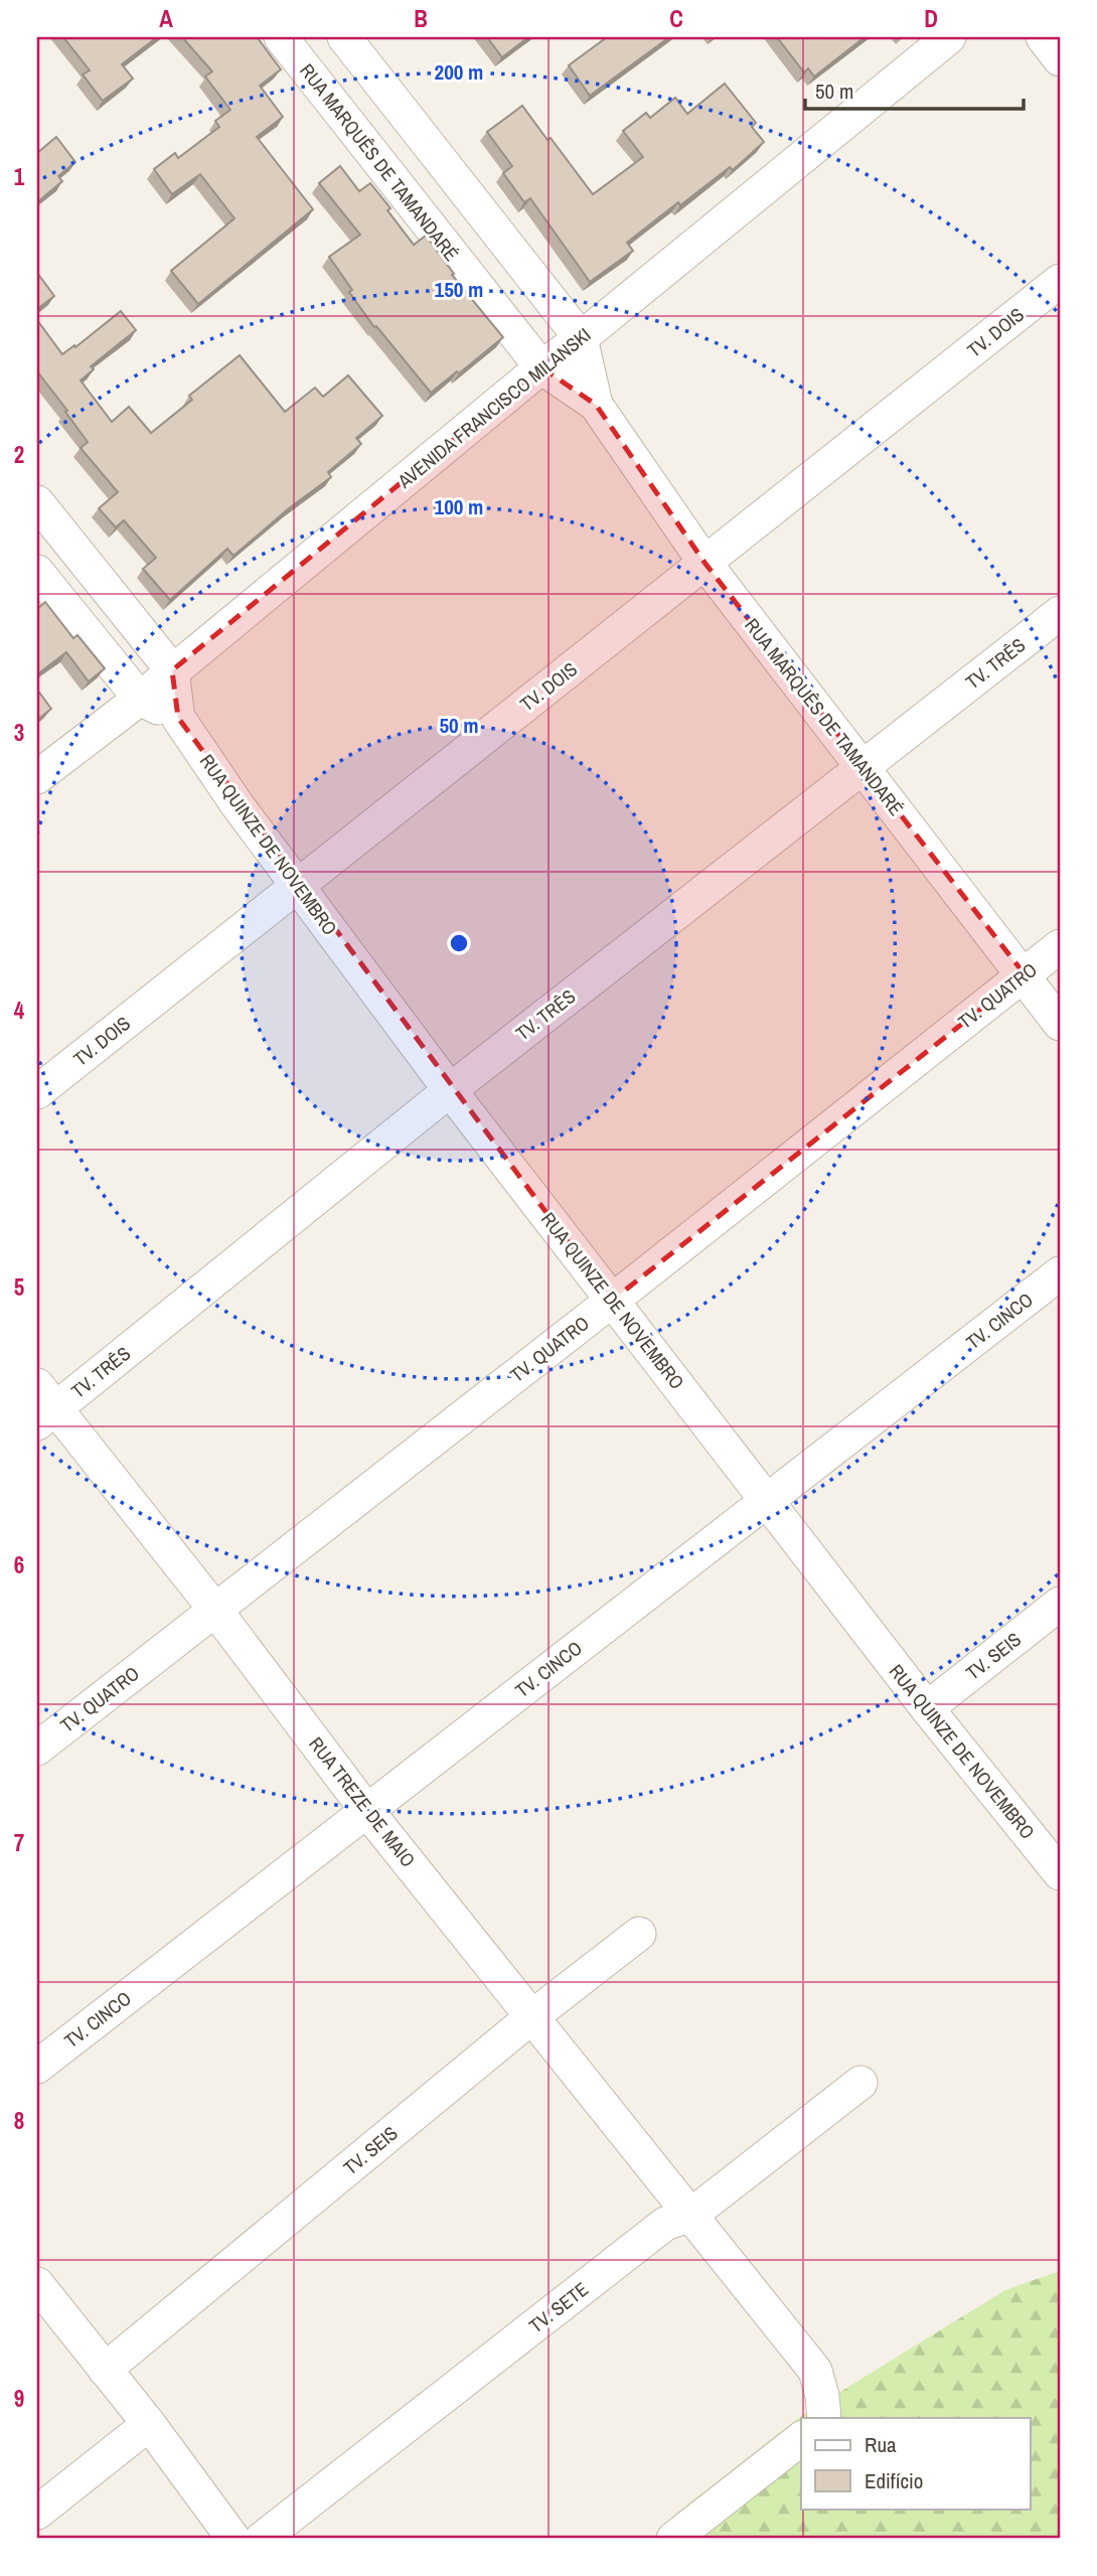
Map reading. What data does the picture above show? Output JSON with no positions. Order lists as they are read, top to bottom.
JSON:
{
  "streets": {
    "street": [
      "RUA MARQUÊS DE TAMANDARÉ",
      "TV. DOIS",
      "AVENIDA FRANCISCO MILANSKI",
      "TV. TRÊS",
      "RUA QUINZE DE NOVEMBRO",
      "TV. QUATRO",
      "TV. CINCO",
      "TV. SEIS",
      "RUA TREZE DE MAIO",
      "TV. SETE"
    ]
  },
  "crossings": [
    ["RUA MARQUÊS DE TAMANDARÉ", "TV. DOIS"],
    ["RUA MARQUÊS DE TAMANDARÉ", "AVENIDA FRANCISCO MILANSKI"],
    ["RUA MARQUÊS DE TAMANDARÉ", "TV. TRÊS"],
    ["RUA MARQUÊS DE TAMANDARÉ", "TV. QUATRO"],
    ["TV. DOIS", "RUA QUINZE DE NOVEMBRO"],
    ["AVENIDA FRANCISCO MILANSKI", "RUA QUINZE DE NOVEMBRO"],
    ["TV. TRÊS", "RUA QUINZE DE NOVEMBRO"],
    ["TV. TRÊS", "RUA TREZE DE MAIO"],
    ["RUA QUINZE DE NOVEMBRO", "TV. QUATRO"],
    ["RUA QUINZE DE NOVEMBRO", "TV. CINCO"],
    ["RUA QUINZE DE NOVEMBRO", "TV. SEIS"],
    ["TV. QUATRO", "RUA TREZE DE MAIO"],
    ["TV. CINCO", "RUA TREZE DE MAIO"],
    ["TV. SEIS", "RUA TREZE DE MAIO"],
    ["RUA TREZE DE MAIO", "TV. SETE"]
  ],
  "legend": ["Rua", "Edifício"],
  "scale_bar": "50 m",
  "grid": {
    "columns": [
      "A",
      "B",
      "C",
      "D"
    ],
    "rows": [
      "1",
      "2",
      "3",
      "4",
      "5",
      "6",
      "7",
      "8",
      "9"
    ]
  },
  "rings": [
    "200 m",
    "150 m",
    "100 m",
    "50 m"
  ]
}
